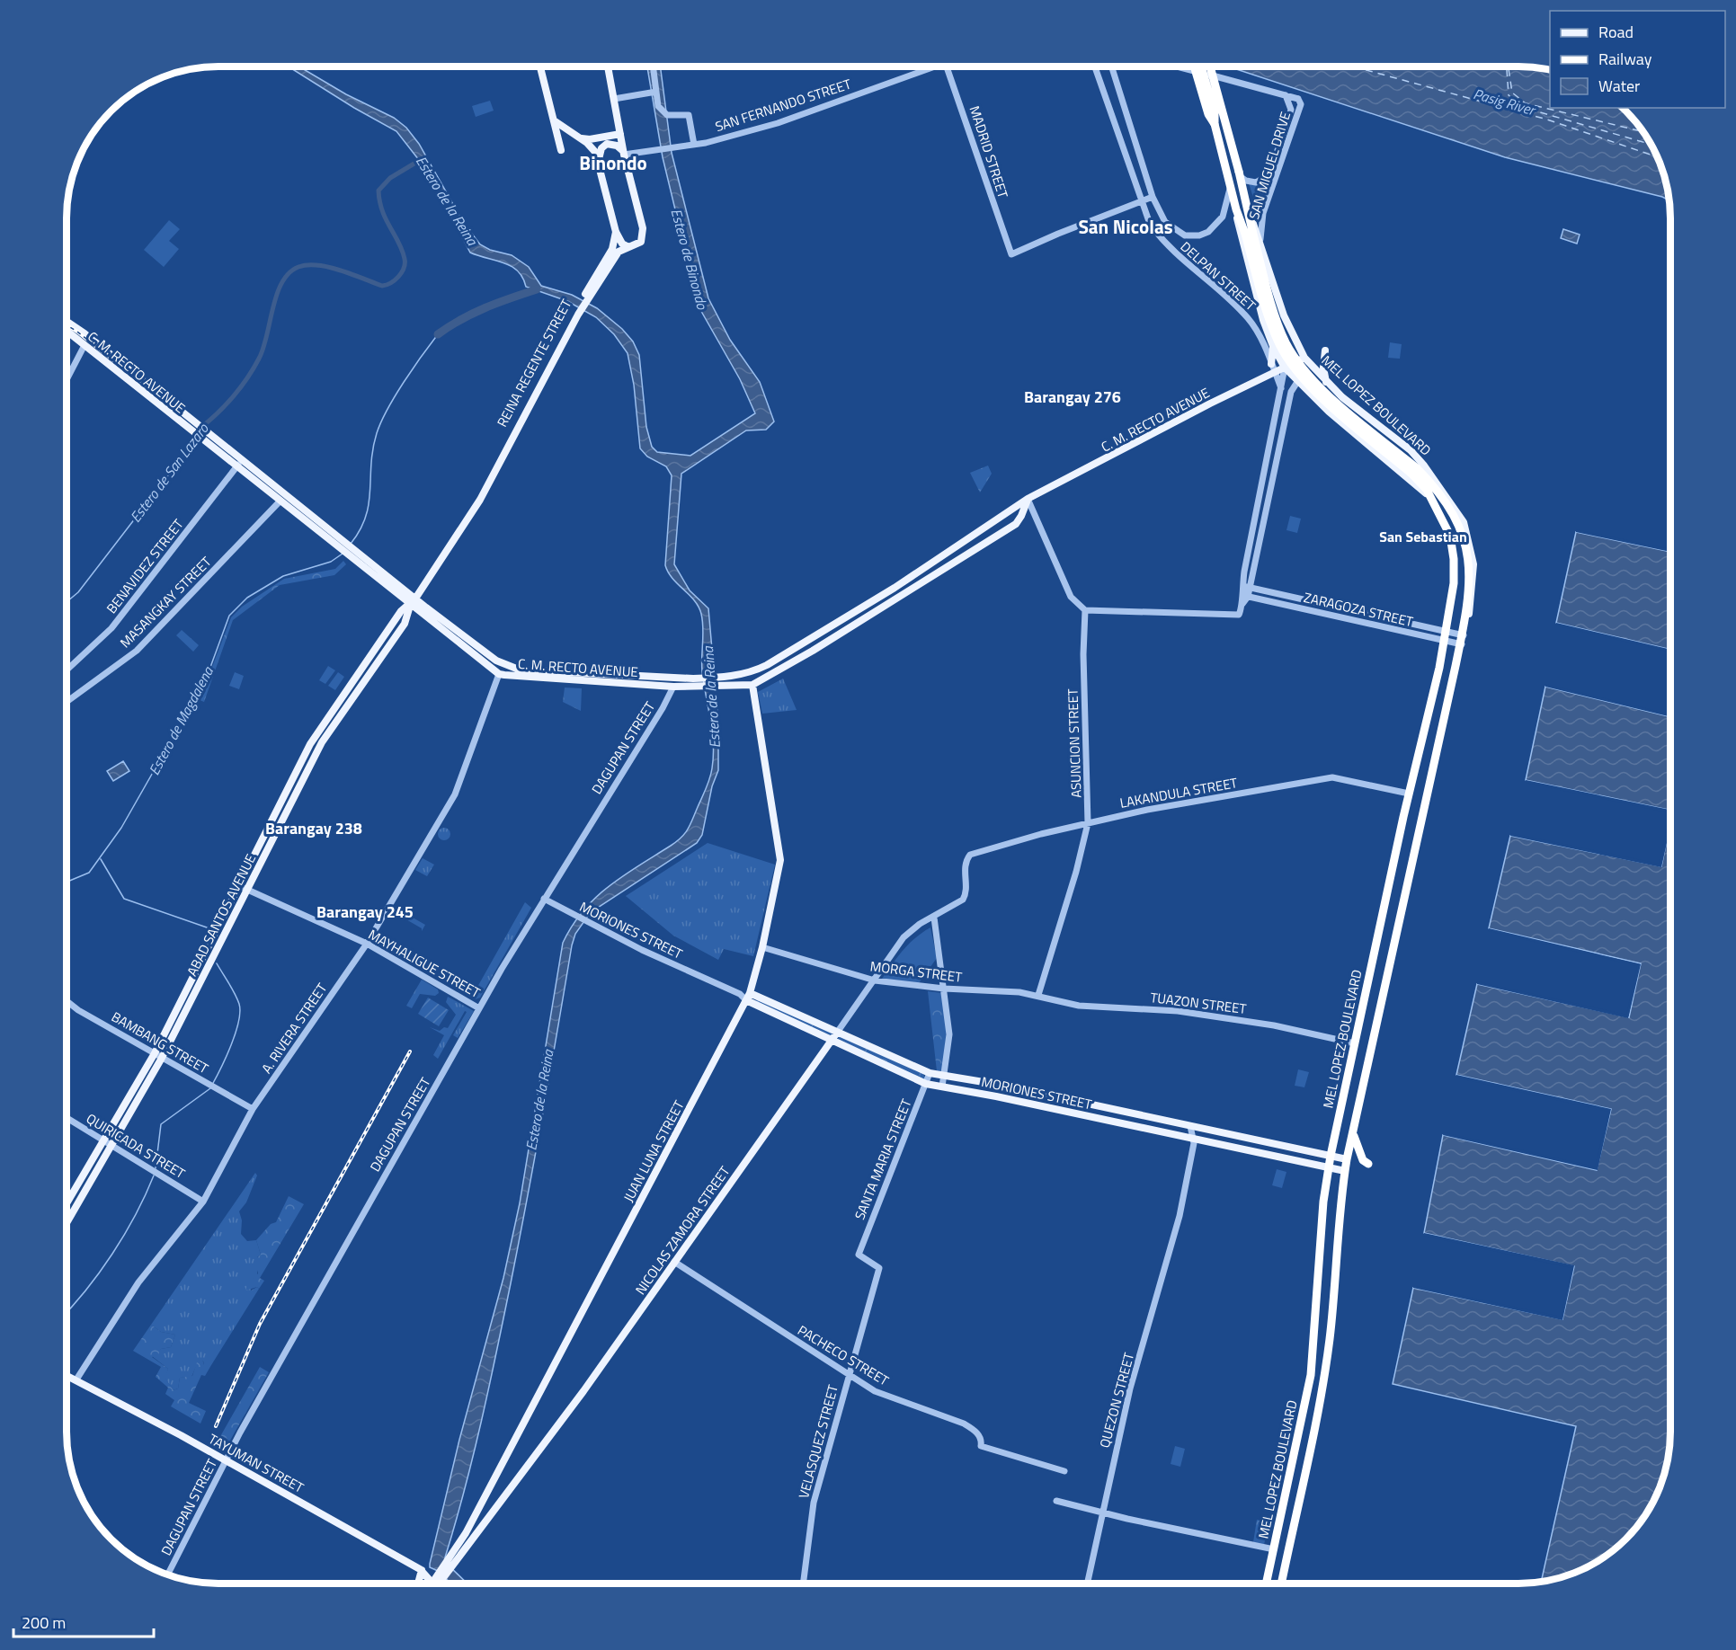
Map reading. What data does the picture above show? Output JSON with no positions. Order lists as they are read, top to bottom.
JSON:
{
  "streets": {
    "highway": ["MEL LOPEZ BOULEVARD"],
    "main road": [
      "REINA REGENTE STREET",
      "C. M. RECTO AVENUE",
      "ABAD SANTOS AVENUE",
      "MORIONES STREET",
      "JUAN LUNA STREET",
      "NICOLAS ZAMORA STREET",
      "TAYUMAN STREET"
    ],
    "street": [
      "SAN FERNANDO STREET",
      "MADRID STREET",
      "SAN MIGUEL DRIVE",
      "DELPAN STREET",
      "BENAVIDEZ STREET",
      "MASANGKAY STREET",
      "ZARAGOZA STREET",
      "ASUNCION STREET",
      "DAGUPAN STREET",
      "LAKANDULA STREET",
      "MAYHALIGUE STREET",
      "MORGA STREET",
      "TUAZON STREET",
      "A. RIVERA STREET",
      "BAMBANG STREET",
      "QUIRICADA STREET",
      "SANTA MARIA STREET",
      "PACHECO STREET",
      "QUEZON STREET",
      "VELASQUEZ STREET"
    ]
  },
  "crossings": [
    ["MADRID STREET", "DELPAN STREET"],
    ["SAN MIGUEL DRIVE", "MEL LOPEZ BOULEVARD"],
    ["DELPAN STREET", "C. M. RECTO AVENUE"],
    ["DELPAN STREET", "MEL LOPEZ BOULEVARD"],
    ["REINA REGENTE STREET", "C. M. RECTO AVENUE"],
    ["REINA REGENTE STREET", "ABAD SANTOS AVENUE"],
    ["C. M. RECTO AVENUE", "MEL LOPEZ BOULEVARD"],
    ["C. M. RECTO AVENUE", "BENAVIDEZ STREET"],
    ["C. M. RECTO AVENUE", "MASANGKAY STREET"],
    ["C. M. RECTO AVENUE", "DAGUPAN STREET"],
    ["C. M. RECTO AVENUE", "ABAD SANTOS AVENUE"],
    ["C. M. RECTO AVENUE", "A. RIVERA STREET"],
    ["C. M. RECTO AVENUE", "JUAN LUNA STREET"],
    ["MEL LOPEZ BOULEVARD", "ZARAGOZA STREET"],
    ["MEL LOPEZ BOULEVARD", "LAKANDULA STREET"],
    ["MEL LOPEZ BOULEVARD", "MORIONES STREET"],
    ["MEL LOPEZ BOULEVARD", "TUAZON STREET"],
    ["ASUNCION STREET", "LAKANDULA STREET"],
    ["ASUNCION STREET", "MORGA STREET"],
    ["ASUNCION STREET", "TUAZON STREET"],
    ["DAGUPAN STREET", "MORIONES STREET"],
    ["DAGUPAN STREET", "MAYHALIGUE STREET"],
    ["DAGUPAN STREET", "TAYUMAN STREET"],
    ["LAKANDULA STREET", "NICOLAS ZAMORA STREET"],
    ["ABAD SANTOS AVENUE", "MAYHALIGUE STREET"],
    ["ABAD SANTOS AVENUE", "BAMBANG STREET"],
    ["ABAD SANTOS AVENUE", "QUIRICADA STREET"],
    ["MORIONES STREET", "JUAN LUNA STREET"],
    ["MORIONES STREET", "SANTA MARIA STREET"],
    ["MORIONES STREET", "NICOLAS ZAMORA STREET"],
    ["MORIONES STREET", "QUEZON STREET"],
    ["MAYHALIGUE STREET", "A. RIVERA STREET"],
    ["MORGA STREET", "TUAZON STREET"],
    ["MORGA STREET", "JUAN LUNA STREET"],
    ["MORGA STREET", "NICOLAS ZAMORA STREET"],
    ["A. RIVERA STREET", "BAMBANG STREET"],
    ["A. RIVERA STREET", "QUIRICADA STREET"],
    ["A. RIVERA STREET", "TAYUMAN STREET"],
    ["JUAN LUNA STREET", "NICOLAS ZAMORA STREET"],
    ["SANTA MARIA STREET", "VELASQUEZ STREET"],
    ["NICOLAS ZAMORA STREET", "PACHECO STREET"],
    ["PACHECO STREET", "VELASQUEZ STREET"]
  ],
  "districts": [
    "Binondo",
    "San Nicolas",
    "Barangay 276",
    "San Sebastian",
    "Barangay 238",
    "Barangay 245"
  ],
  "water": [
    "Pasig River",
    "Estero de la Reina",
    "Estero de Binondo",
    "Estero de San Lazaro",
    "Estero de Magdalena"
  ],
  "legend": ["Road", "Railway", "Water"],
  "scale_bar": "200 m"
}
